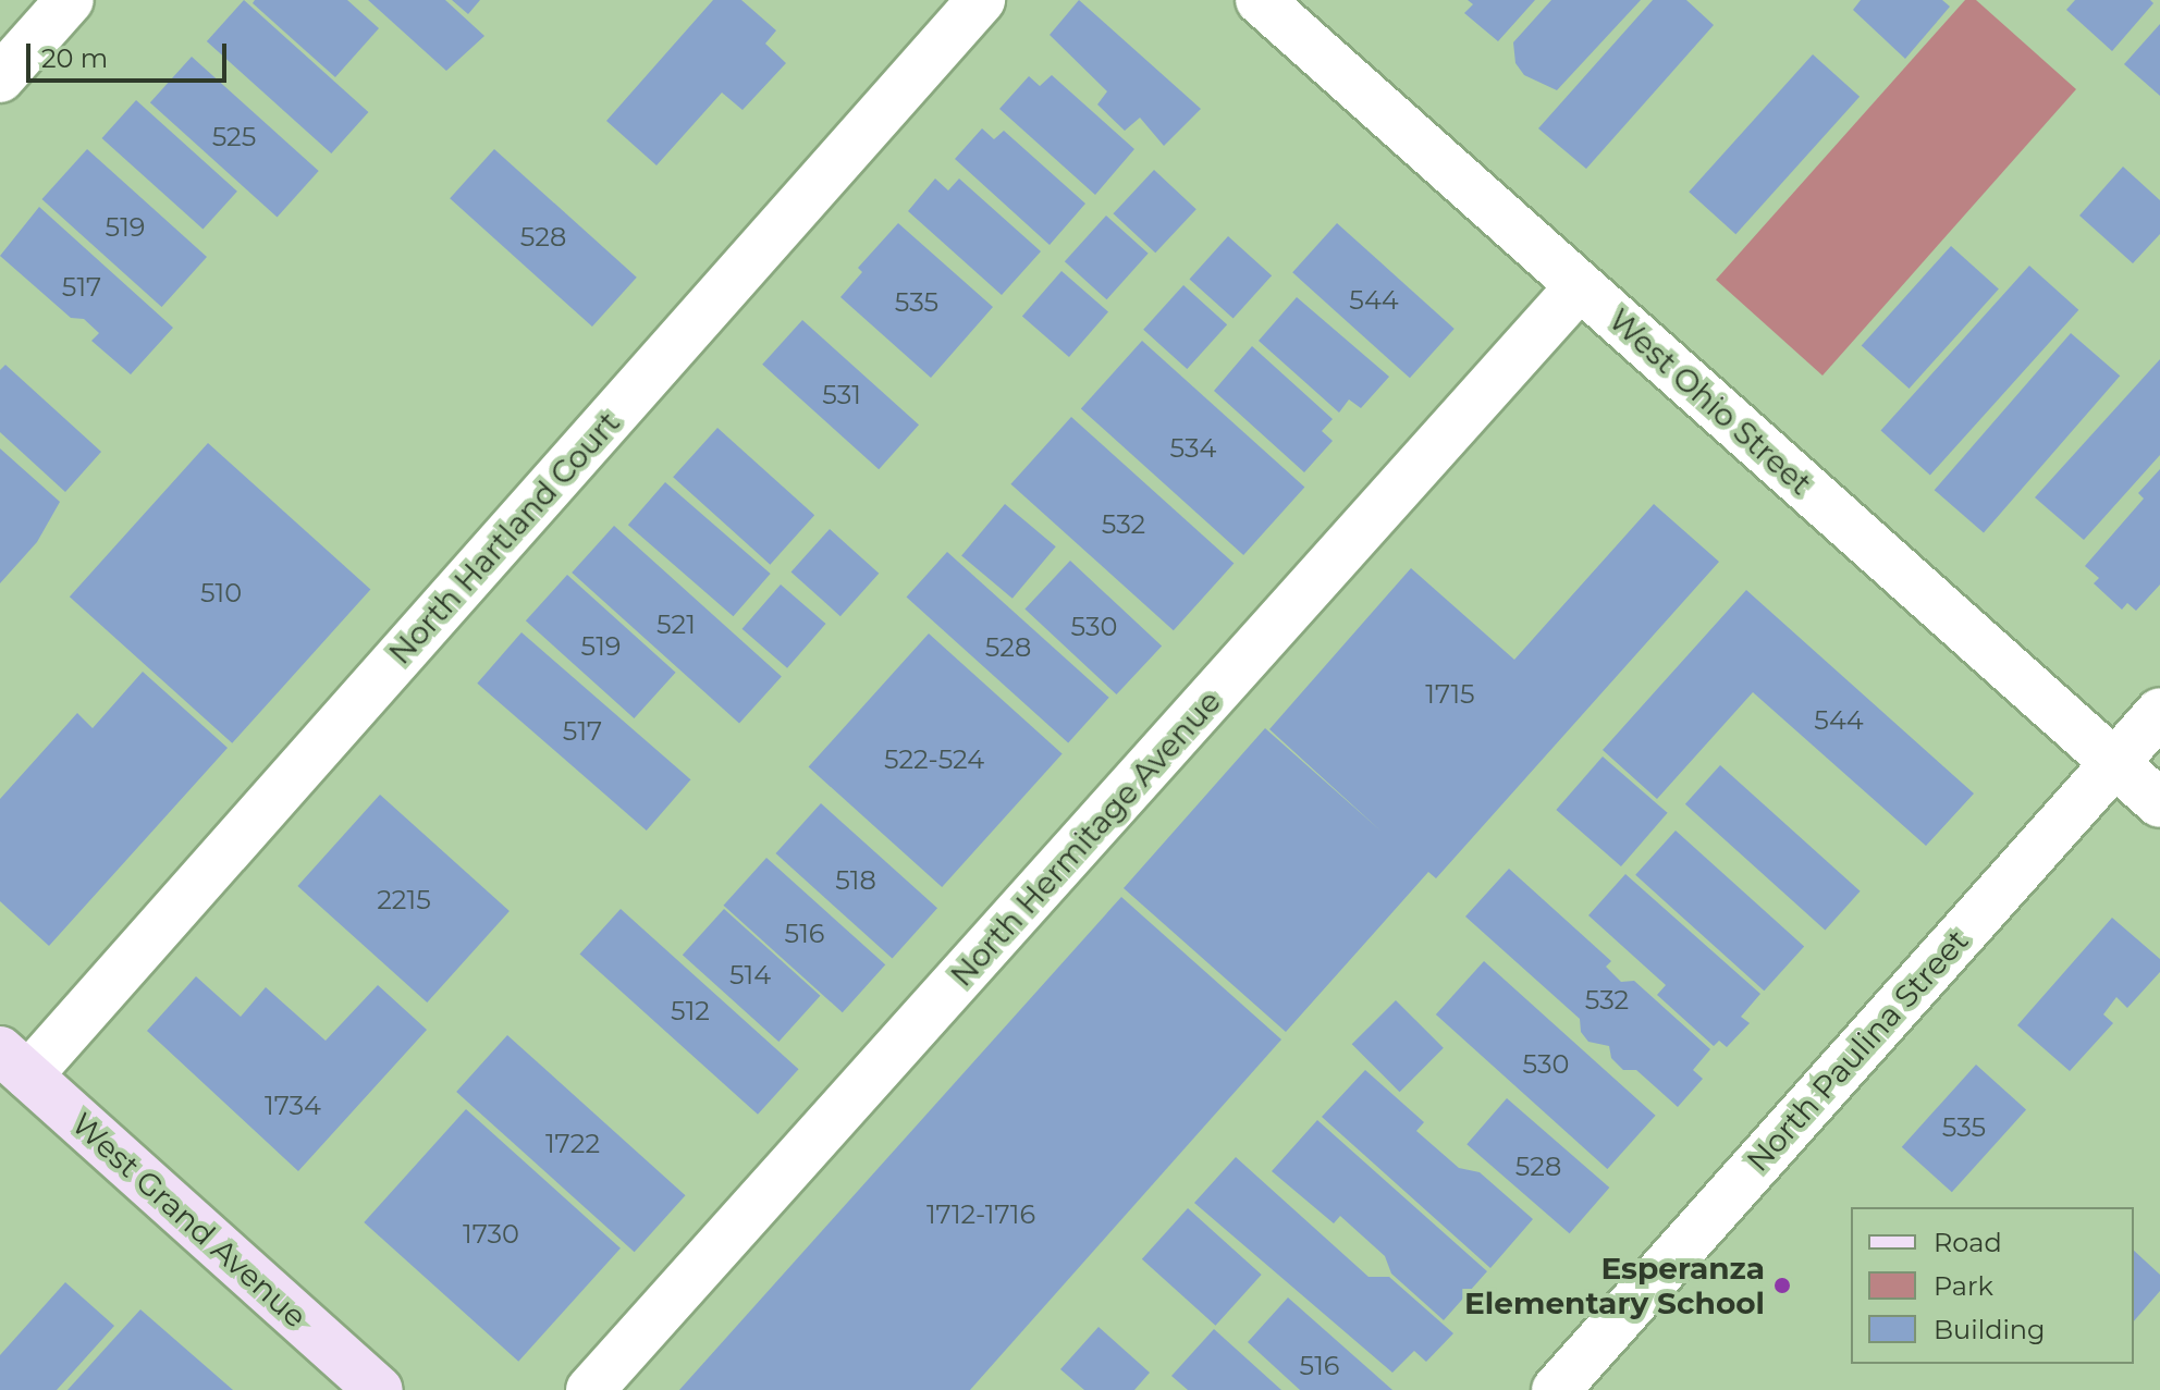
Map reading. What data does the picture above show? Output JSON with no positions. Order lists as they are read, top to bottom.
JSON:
{
  "streets": {
    "main road": ["West Grand Avenue"],
    "street": [
      "West Ohio Street",
      "North Hartland Court",
      "North Hermitage Avenue",
      "North Paulina Street"
    ]
  },
  "crossings": [
    ["West Ohio Street", "North Hermitage Avenue"],
    ["West Ohio Street", "North Paulina Street"],
    ["North Hartland Court", "West Grand Avenue"]
  ],
  "places": ["Esperanza Elementary School"],
  "house_numbers": [
    "525",
    "519",
    "528",
    "517",
    "544",
    "535",
    "531",
    "534",
    "532",
    "510",
    "521",
    "530",
    "519",
    "528",
    "1715",
    "544",
    "517",
    "522-524",
    "518",
    "2215",
    "516",
    "514",
    "532",
    "512",
    "530",
    "1734",
    "535",
    "1722",
    "528",
    "1712-1716",
    "1730",
    "516"
  ],
  "legend": ["Road", "Park", "Building"],
  "scale_bar": "20 m"
}
